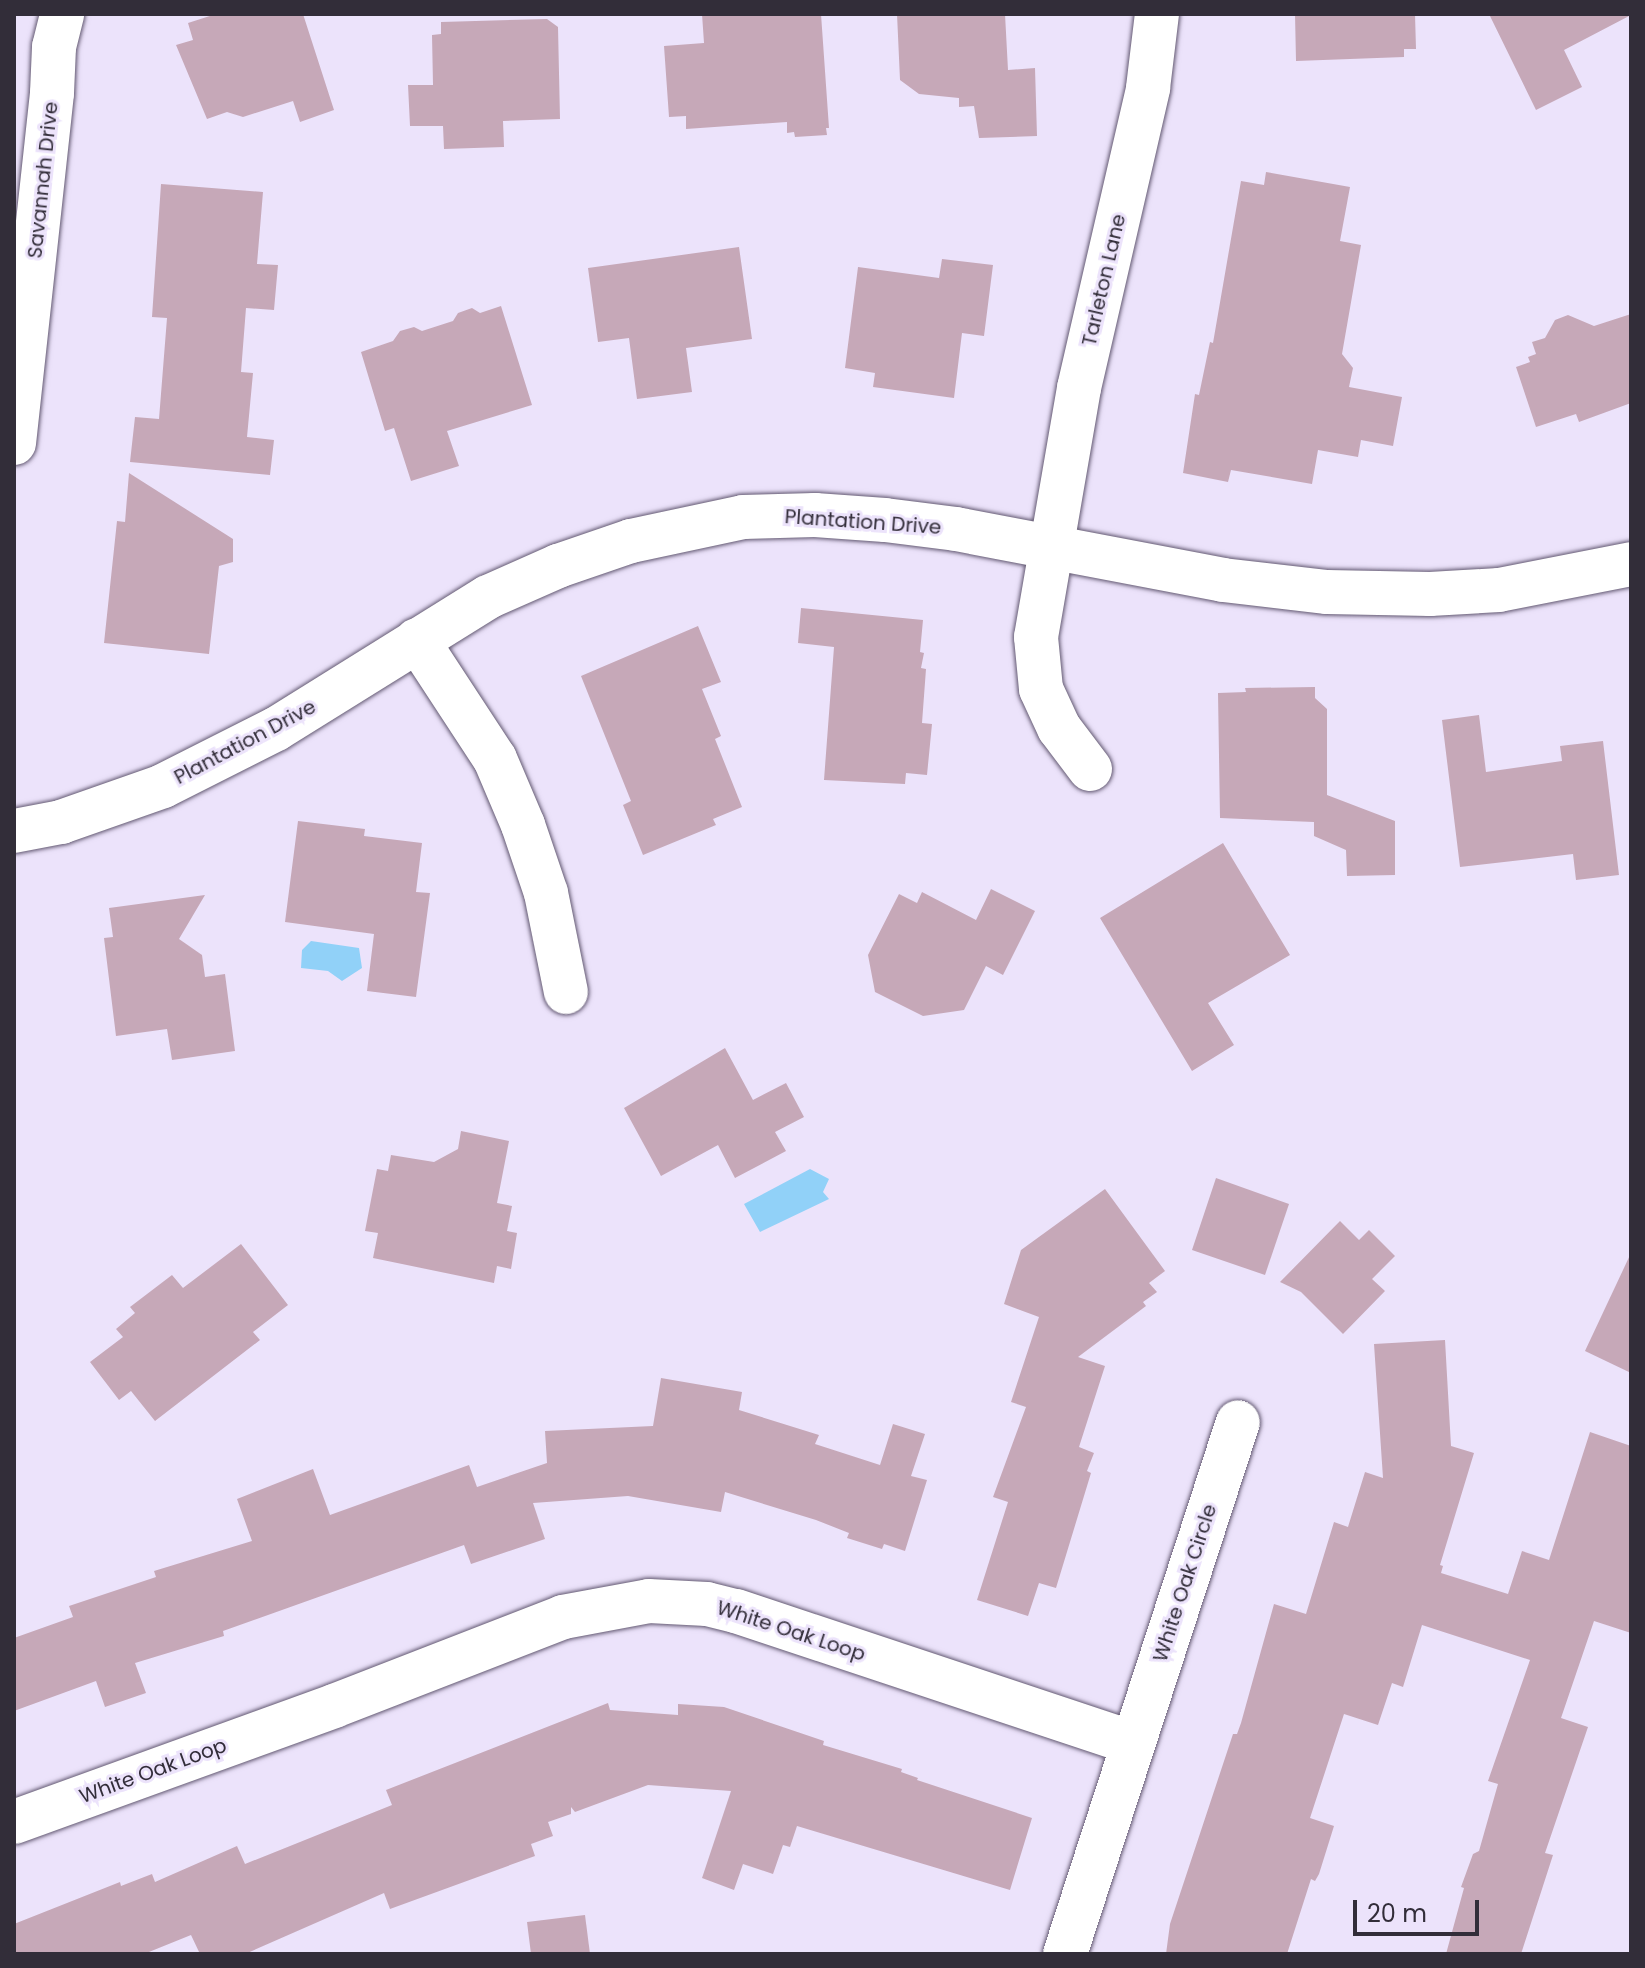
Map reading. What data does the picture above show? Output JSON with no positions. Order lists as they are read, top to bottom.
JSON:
{
  "streets": {
    "street": [
      "Savannah Drive",
      "Tarleton Lane",
      "Plantation Drive",
      "White Oak Circle",
      "White Oak Loop"
    ]
  },
  "crossings": [
    ["Tarleton Lane", "Plantation Drive"],
    ["White Oak Circle", "White Oak Loop"]
  ],
  "scale_bar": "20 m"
}
